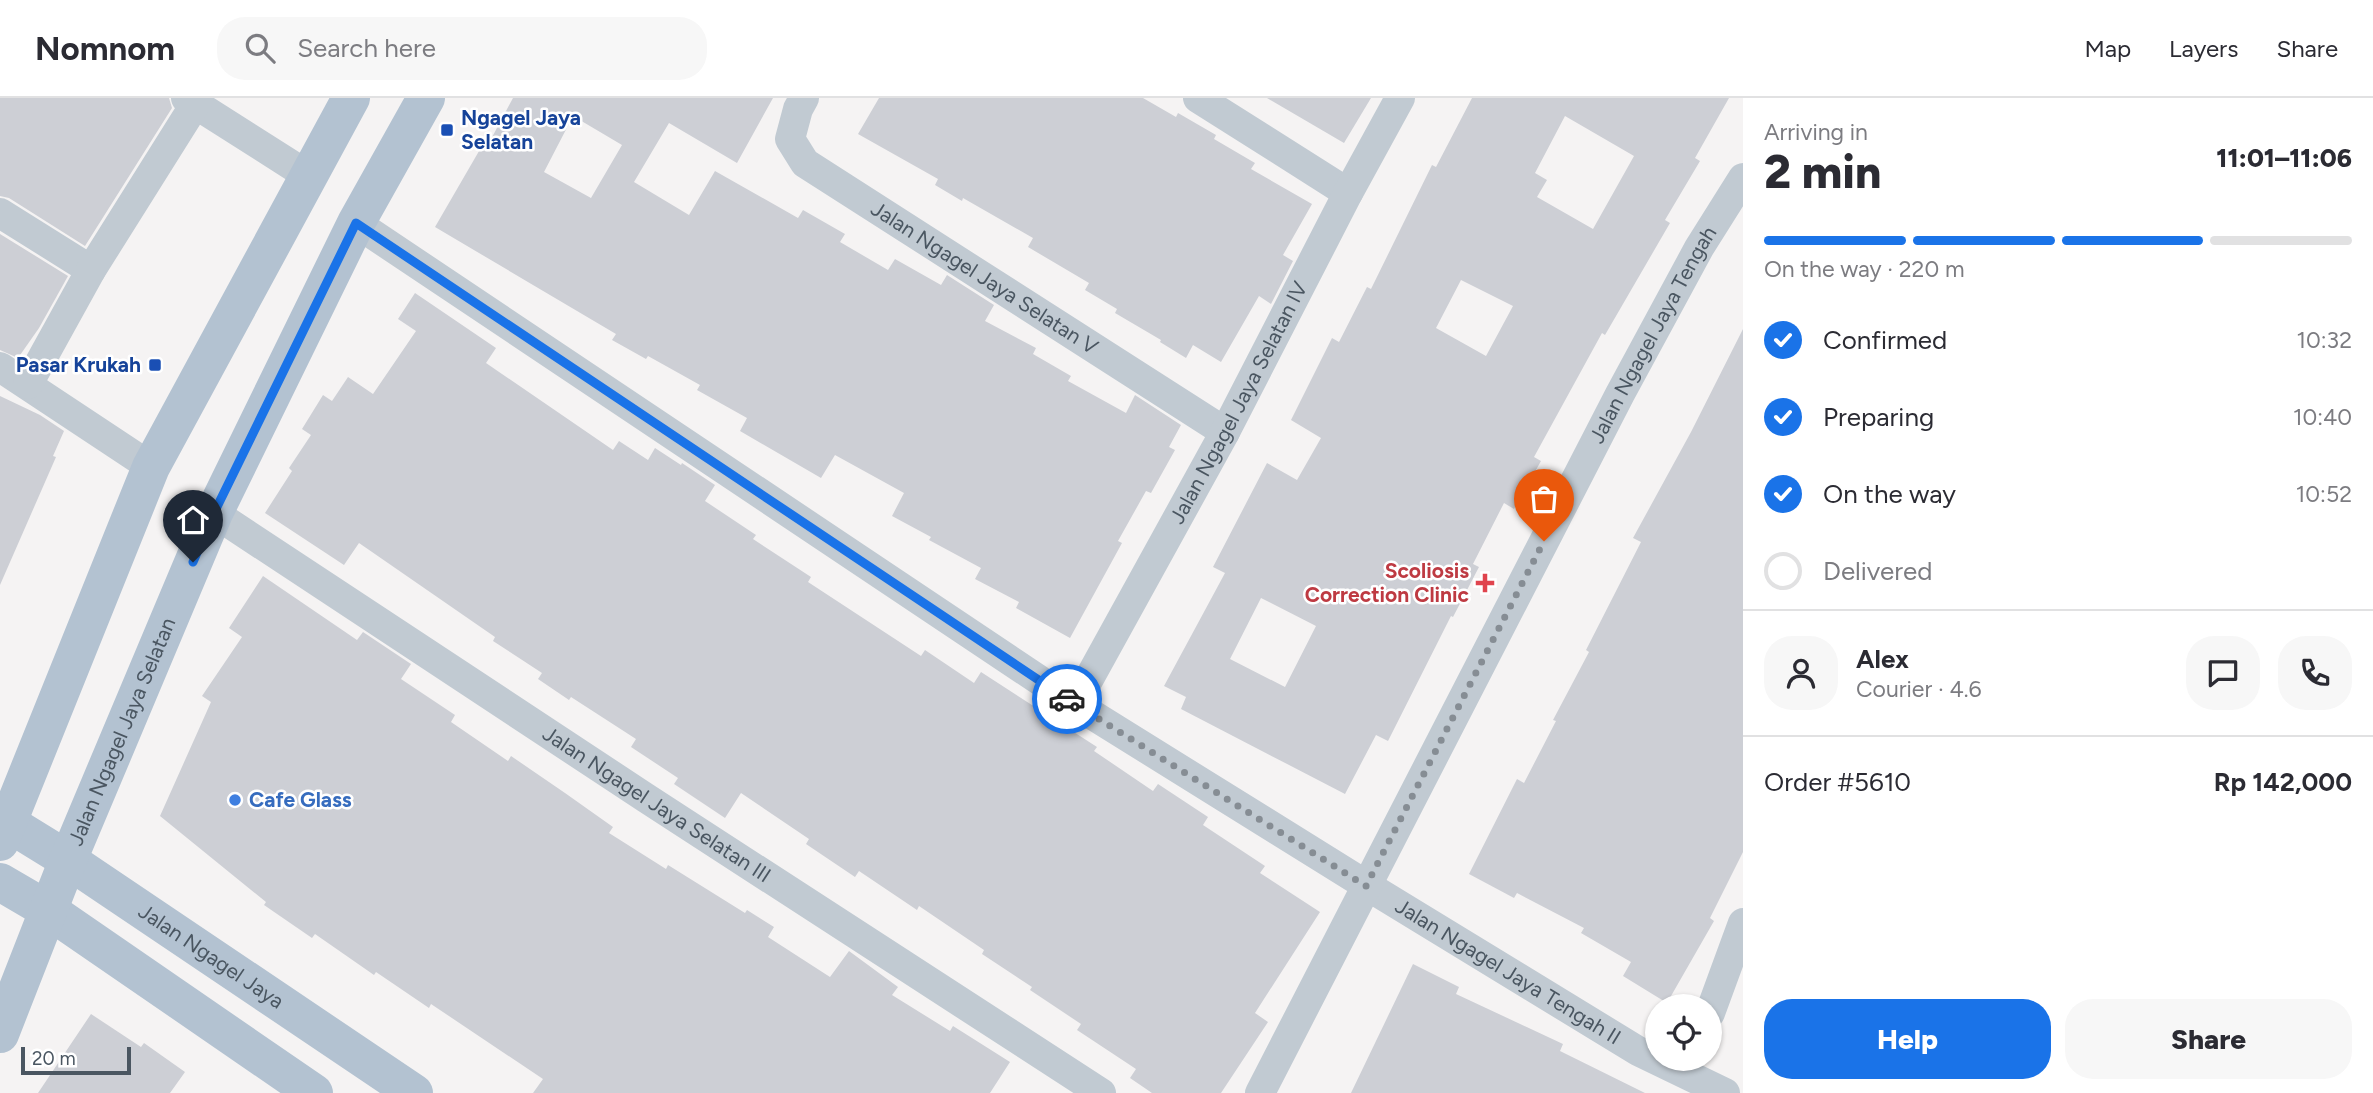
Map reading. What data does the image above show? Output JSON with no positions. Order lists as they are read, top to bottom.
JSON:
{
  "streets": {
    "main road": ["Jalan Ngagel Jaya Selatan", "Jalan Ngagel Jaya"],
    "street": [
      "Jalan Ngagel Jaya Selatan V",
      "Jalan Ngagel Jaya Tengah",
      "Jalan Ngagel Jaya Selatan IV",
      "Jalan Ngagel Jaya Selatan III",
      "Jalan Ngagel Jaya Tengah II"
    ]
  },
  "crossings": [
    ["Jalan Ngagel Jaya Selatan V", "Jalan Ngagel Jaya Selatan IV"],
    ["Jalan Ngagel Jaya Tengah", "Jalan Ngagel Jaya Tengah II"],
    ["Jalan Ngagel Jaya Selatan IV", "Jalan Ngagel Jaya Tengah II"],
    ["Jalan Ngagel Jaya Selatan", "Jalan Ngagel Jaya Selatan III"],
    ["Jalan Ngagel Jaya Selatan", "Jalan Ngagel Jaya"],
    ["Jalan Ngagel Jaya Selatan", "Jalan Ngagel Jaya Tengah II"]
  ],
  "places": {
    "transit": ["Ngagel Jaya Selatan", "Pasar Krukah"],
    "health": ["Scoliosis Correction Clinic"],
    "other": ["Cafe Glass"]
  },
  "scale_bar": "20 m",
  "page": {
    "header": "Nomnom",
    "search": "Search here",
    "nav": ["Map", "Layers", "Share"],
    "heading": ["2 min", "Arriving in", "11:01–11:06"],
    "panel": [
      "Alex",
      "Courier · 4.6",
      "Order #5610",
      "Rp 142,000"
    ],
    "bar": "On the way · 220 m",
    "list": [
      ["Confirmed", "10:32"],
      ["Preparing", "10:40"],
      ["On the way", "10:52"],
      "Delivered"
    ],
    "buttons": ["Help", "Share"],
    "scale": "20 m"
  }
}
